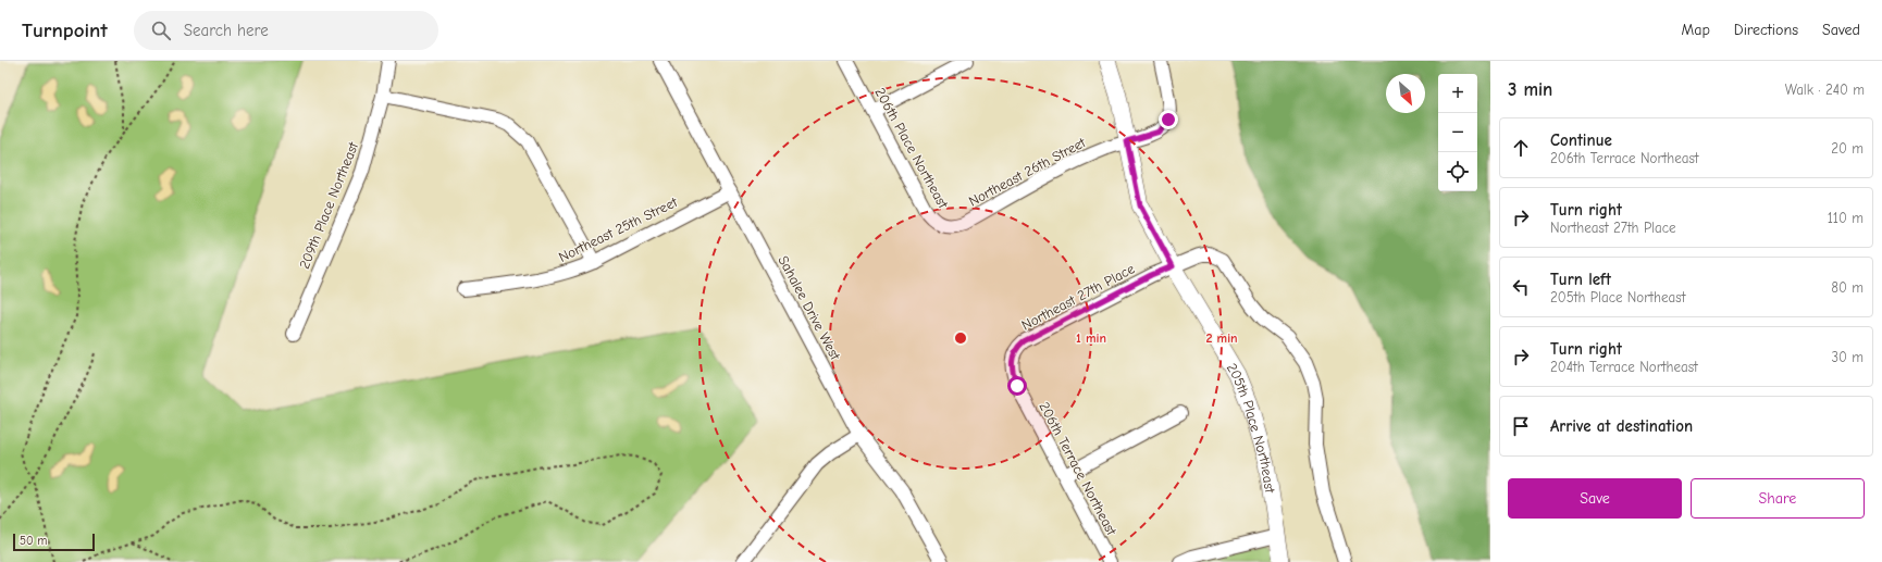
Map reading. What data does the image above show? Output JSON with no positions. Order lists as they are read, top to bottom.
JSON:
{
  "streets": {
    "street": [
      "206th Place Northeast",
      "Northeast 26th Street",
      "209th Place Northeast",
      "Northeast 25th Street",
      "Northeast 27th Place",
      "Sahalee Drive West",
      "205th Place Northeast",
      "206th Terrace Northeast"
    ]
  },
  "crossings": [
    ["206th Place Northeast", "Northeast 26th Street"],
    ["Northeast 26th Street", "205th Place Northeast"],
    ["Northeast 25th Street", "Sahalee Drive West"],
    ["Northeast 27th Place", "205th Place Northeast"],
    ["Northeast 27th Place", "206th Terrace Northeast"]
  ],
  "scale_bar": "50 m",
  "north": "bottom right",
  "page": {
    "header": "Turnpoint",
    "search": "Search here",
    "nav": ["Map", "Directions", "Saved"],
    "heading": ["3 min", "Walk · 240 m"],
    "map_buttons": ["+", "−"],
    "list": [
      ["Continue", "206th Terrace Northeast", "20 m"],
      ["Turn right", "Northeast 27th Place", "110 m"],
      ["Turn left", "205th Place Northeast", "80 m"],
      ["Turn right", "204th Terrace Northeast", "30 m"],
      "Arrive at destination"
    ],
    "buttons": ["Save", "Share"],
    "scale": "50 m"
  },
  "rings": ["1 min", "2 min"]
}
